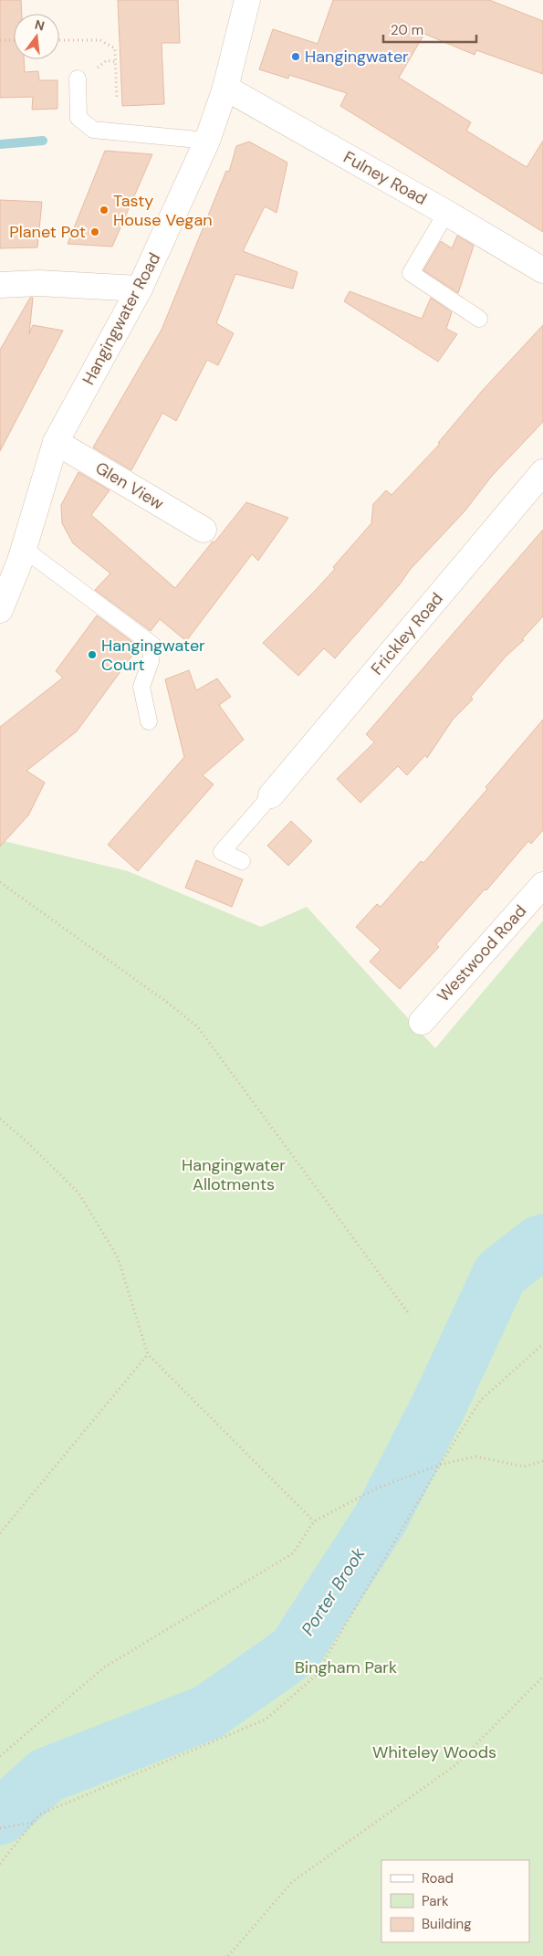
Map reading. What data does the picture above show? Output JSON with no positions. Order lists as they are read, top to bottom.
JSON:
{
  "streets": {
    "street": [
      "Fulney Road",
      "Hangingwater Road",
      "Glen View",
      "Frickley Road",
      "Westwood Road"
    ]
  },
  "crossings": [
    ["Fulney Road", "Hangingwater Road"],
    ["Hangingwater Road", "Glen View"]
  ],
  "water": ["Porter Brook"],
  "parks": ["Hangingwater Allotments", "Bingham Park", "Whiteley Woods"],
  "places": [
    "Hangingwater",
    "Tasty House Vegan",
    "Planet Pot",
    "Hangingwater Court"
  ],
  "legend": ["Road", "Park", "Building"],
  "scale_bar": "20 m",
  "north": "top"
}
